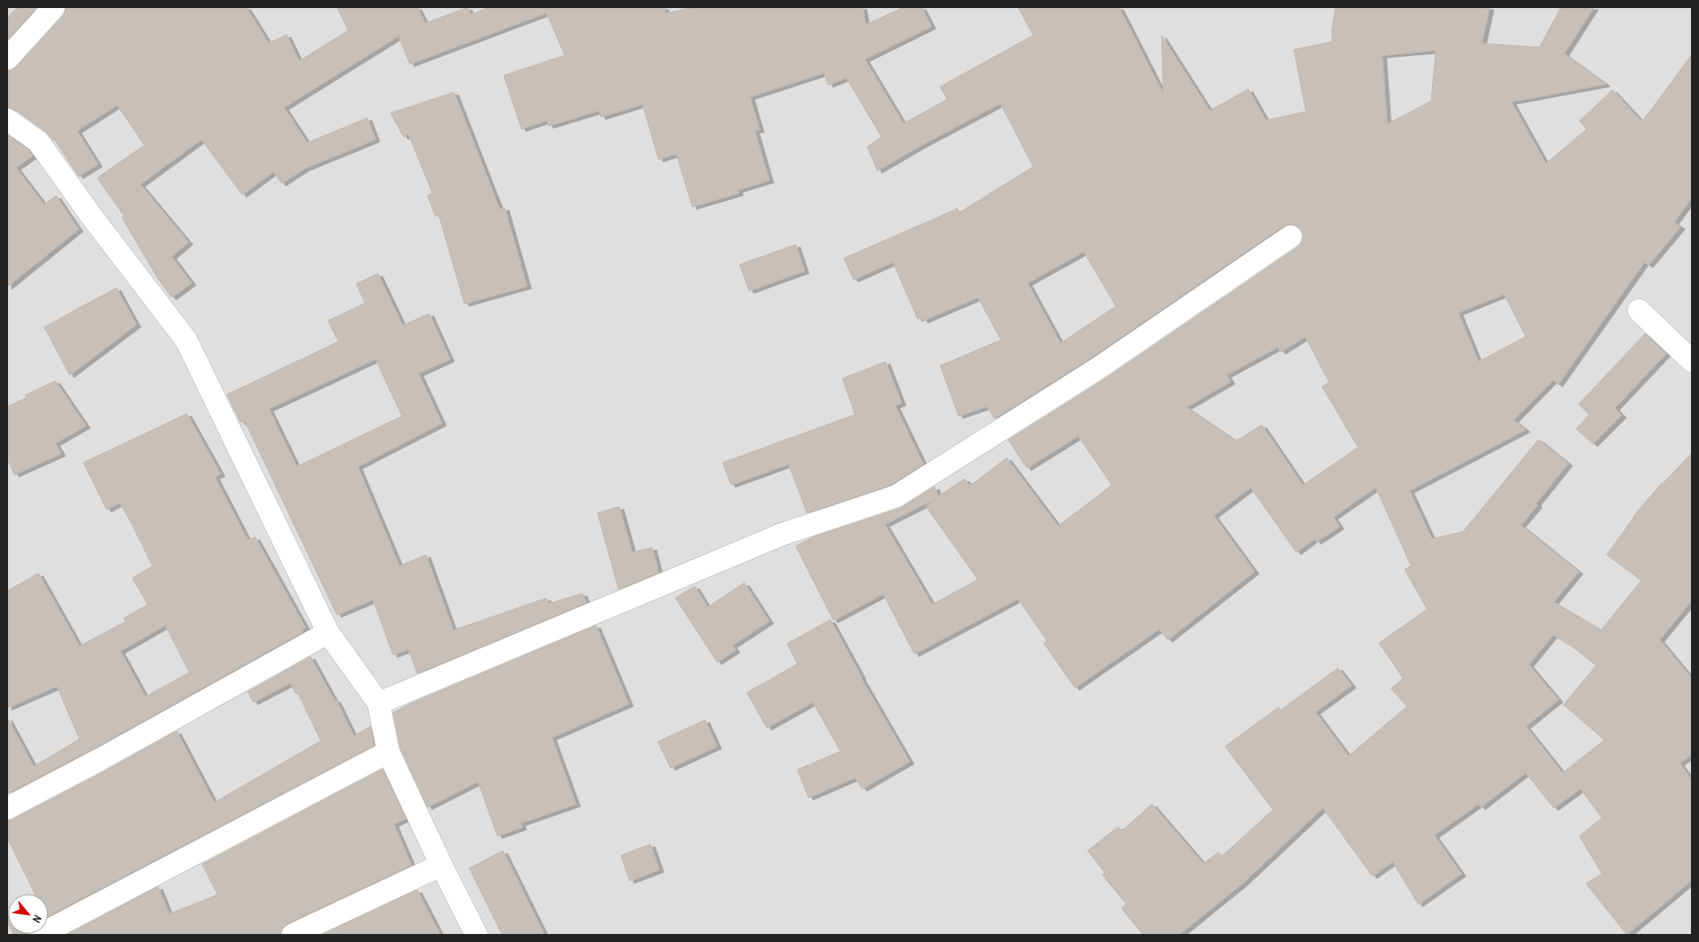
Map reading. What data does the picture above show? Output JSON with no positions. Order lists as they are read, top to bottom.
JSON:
{
  "north": "bottom right"
}
